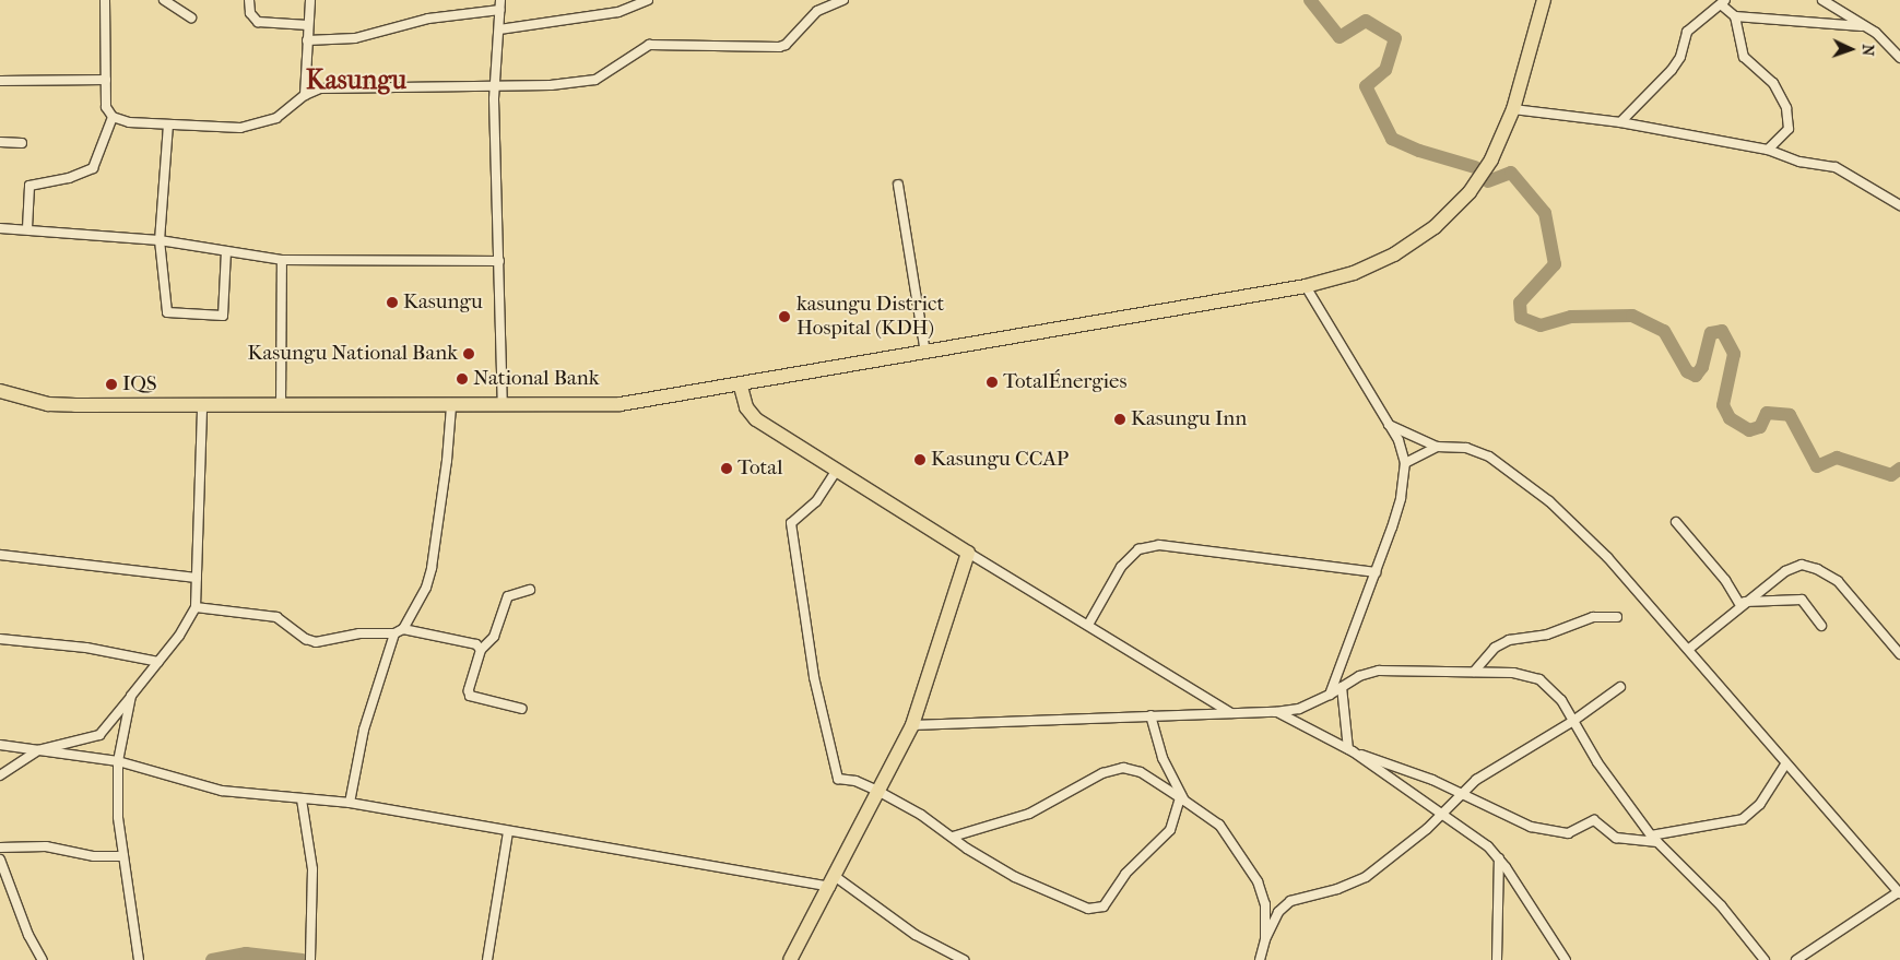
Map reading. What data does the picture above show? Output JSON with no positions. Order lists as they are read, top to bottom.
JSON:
{
  "districts": ["Kasungu"],
  "places": [
    "Kasungu",
    "kasungu District Hospital (KDH)",
    "Kasungu National Bank",
    "National Bank",
    "TotalÉnergies",
    "IQS",
    "Kasungu Inn",
    "Kasungu CCAP",
    "Total"
  ],
  "north": "right"
}
